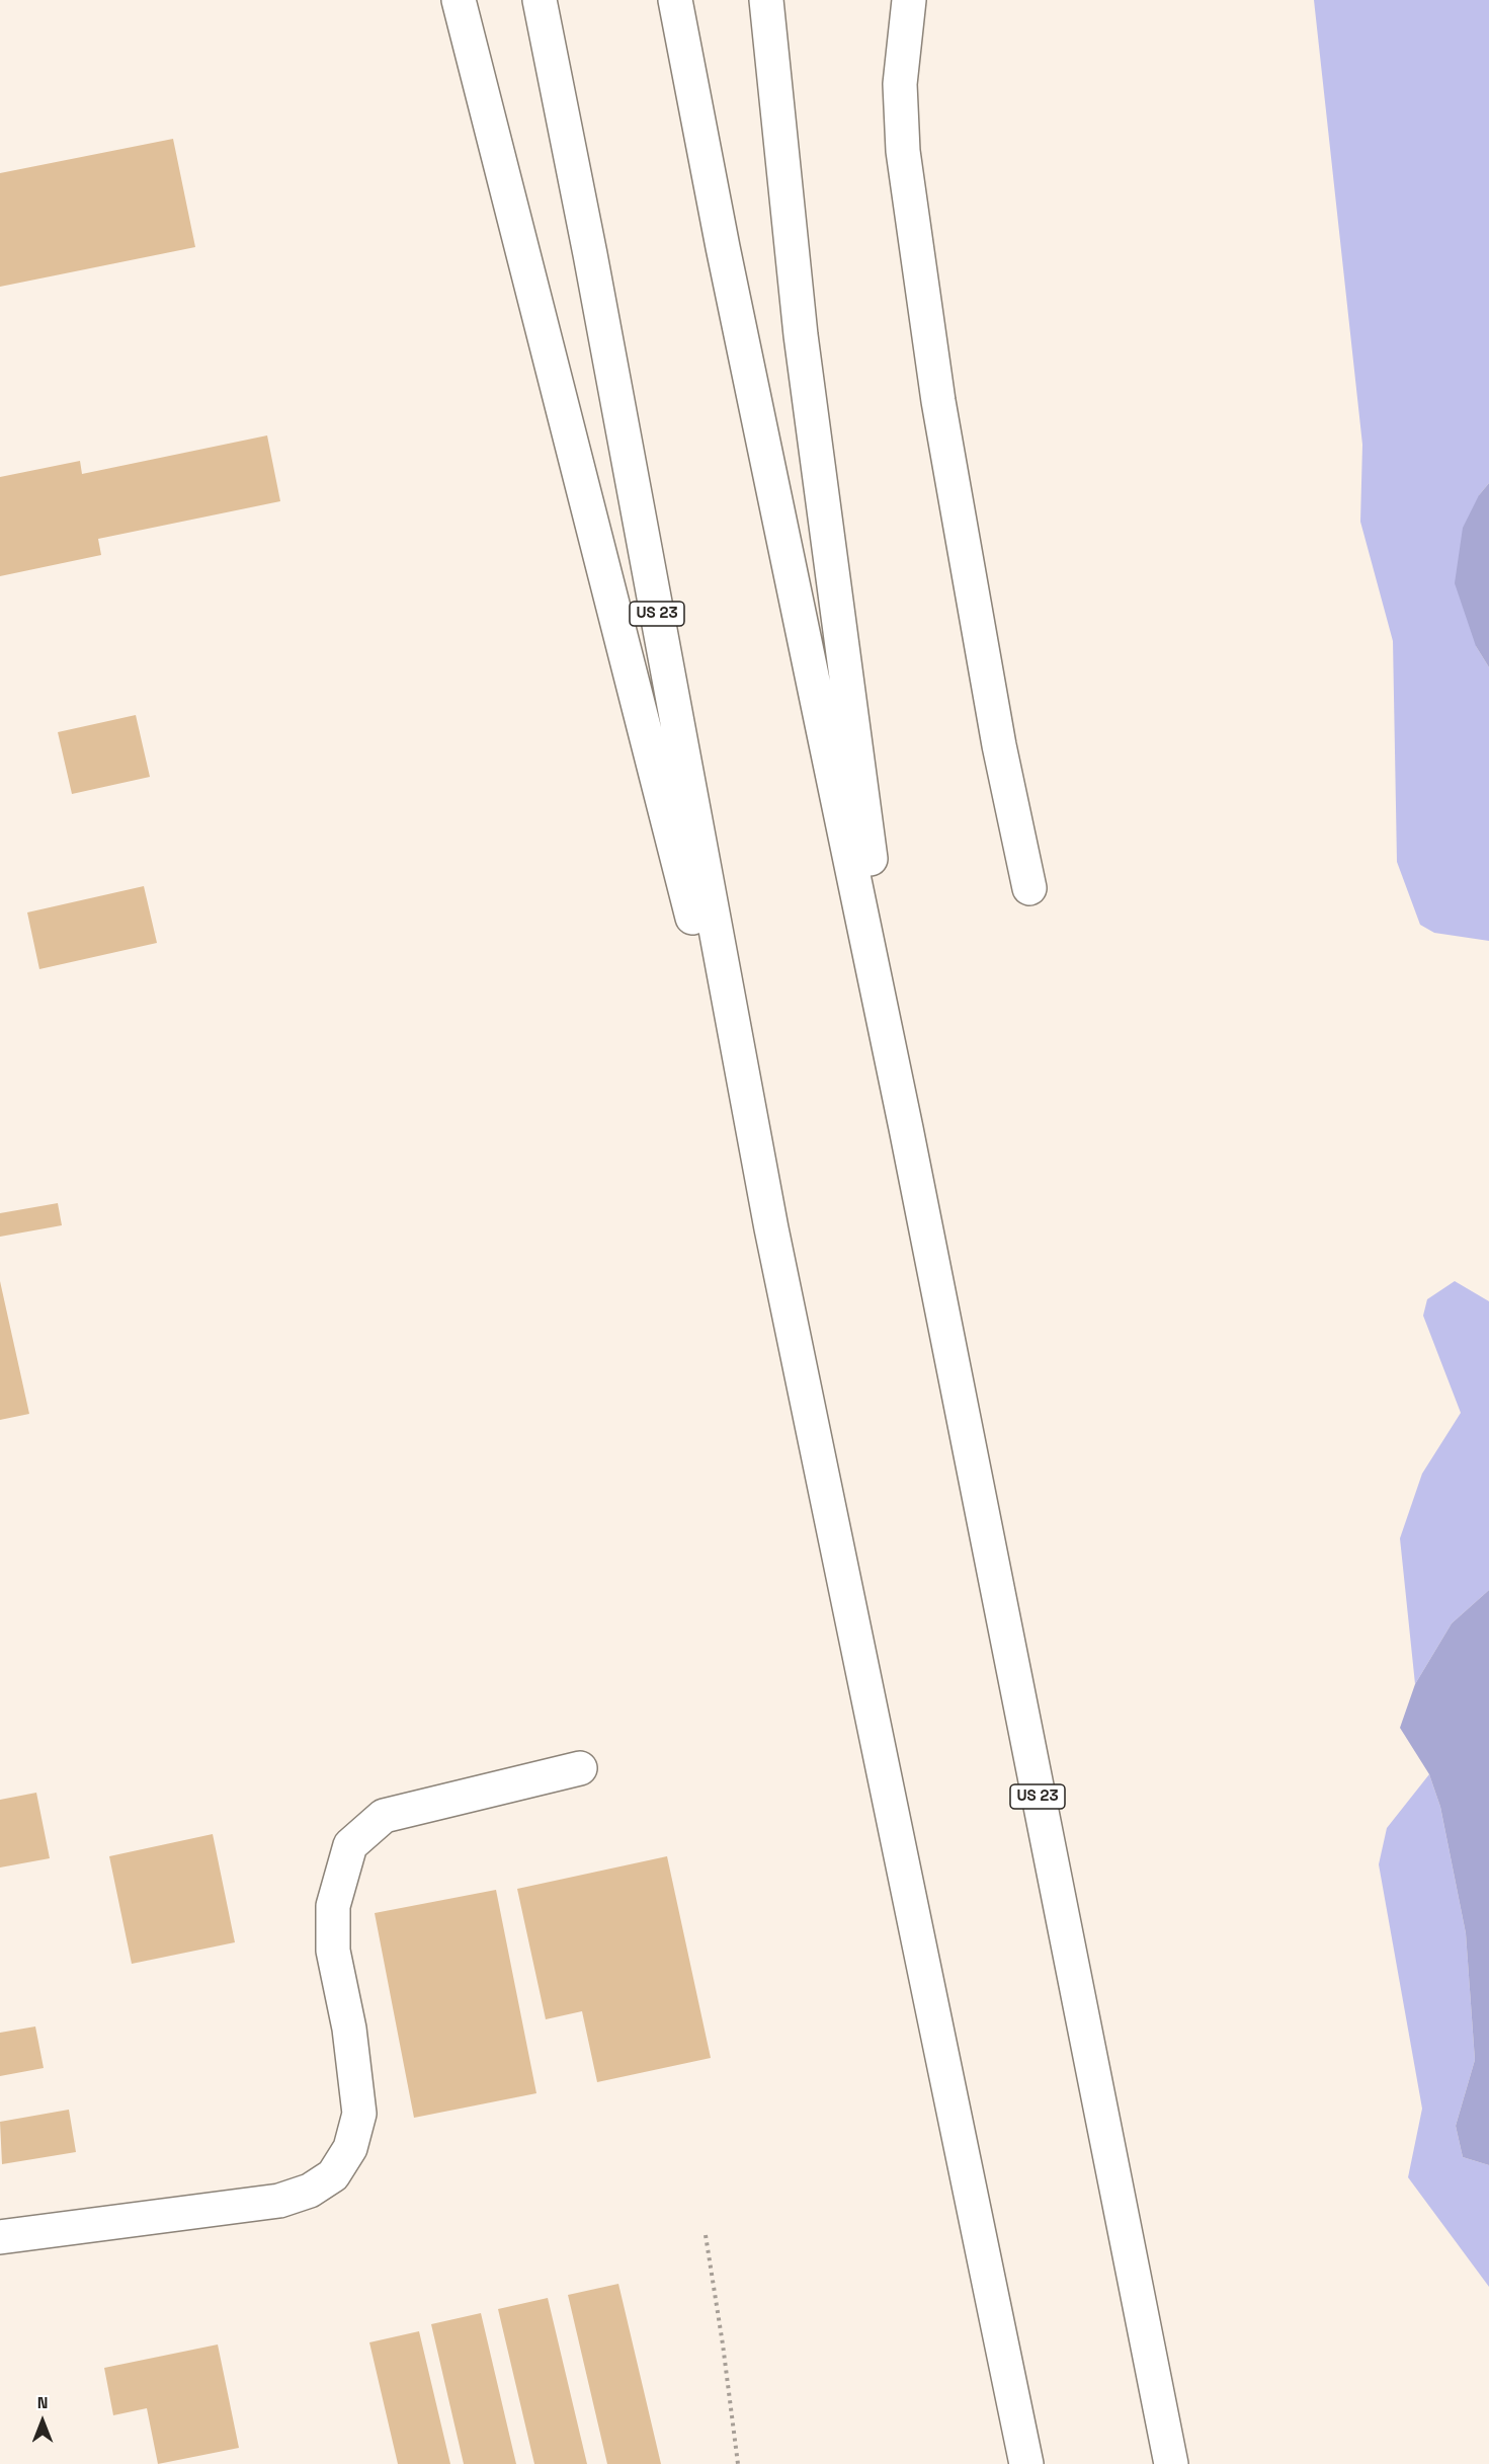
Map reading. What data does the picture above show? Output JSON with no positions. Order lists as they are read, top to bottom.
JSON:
{
  "streets": {
    "main road": ["US 23"]
  },
  "north": "top"
}
